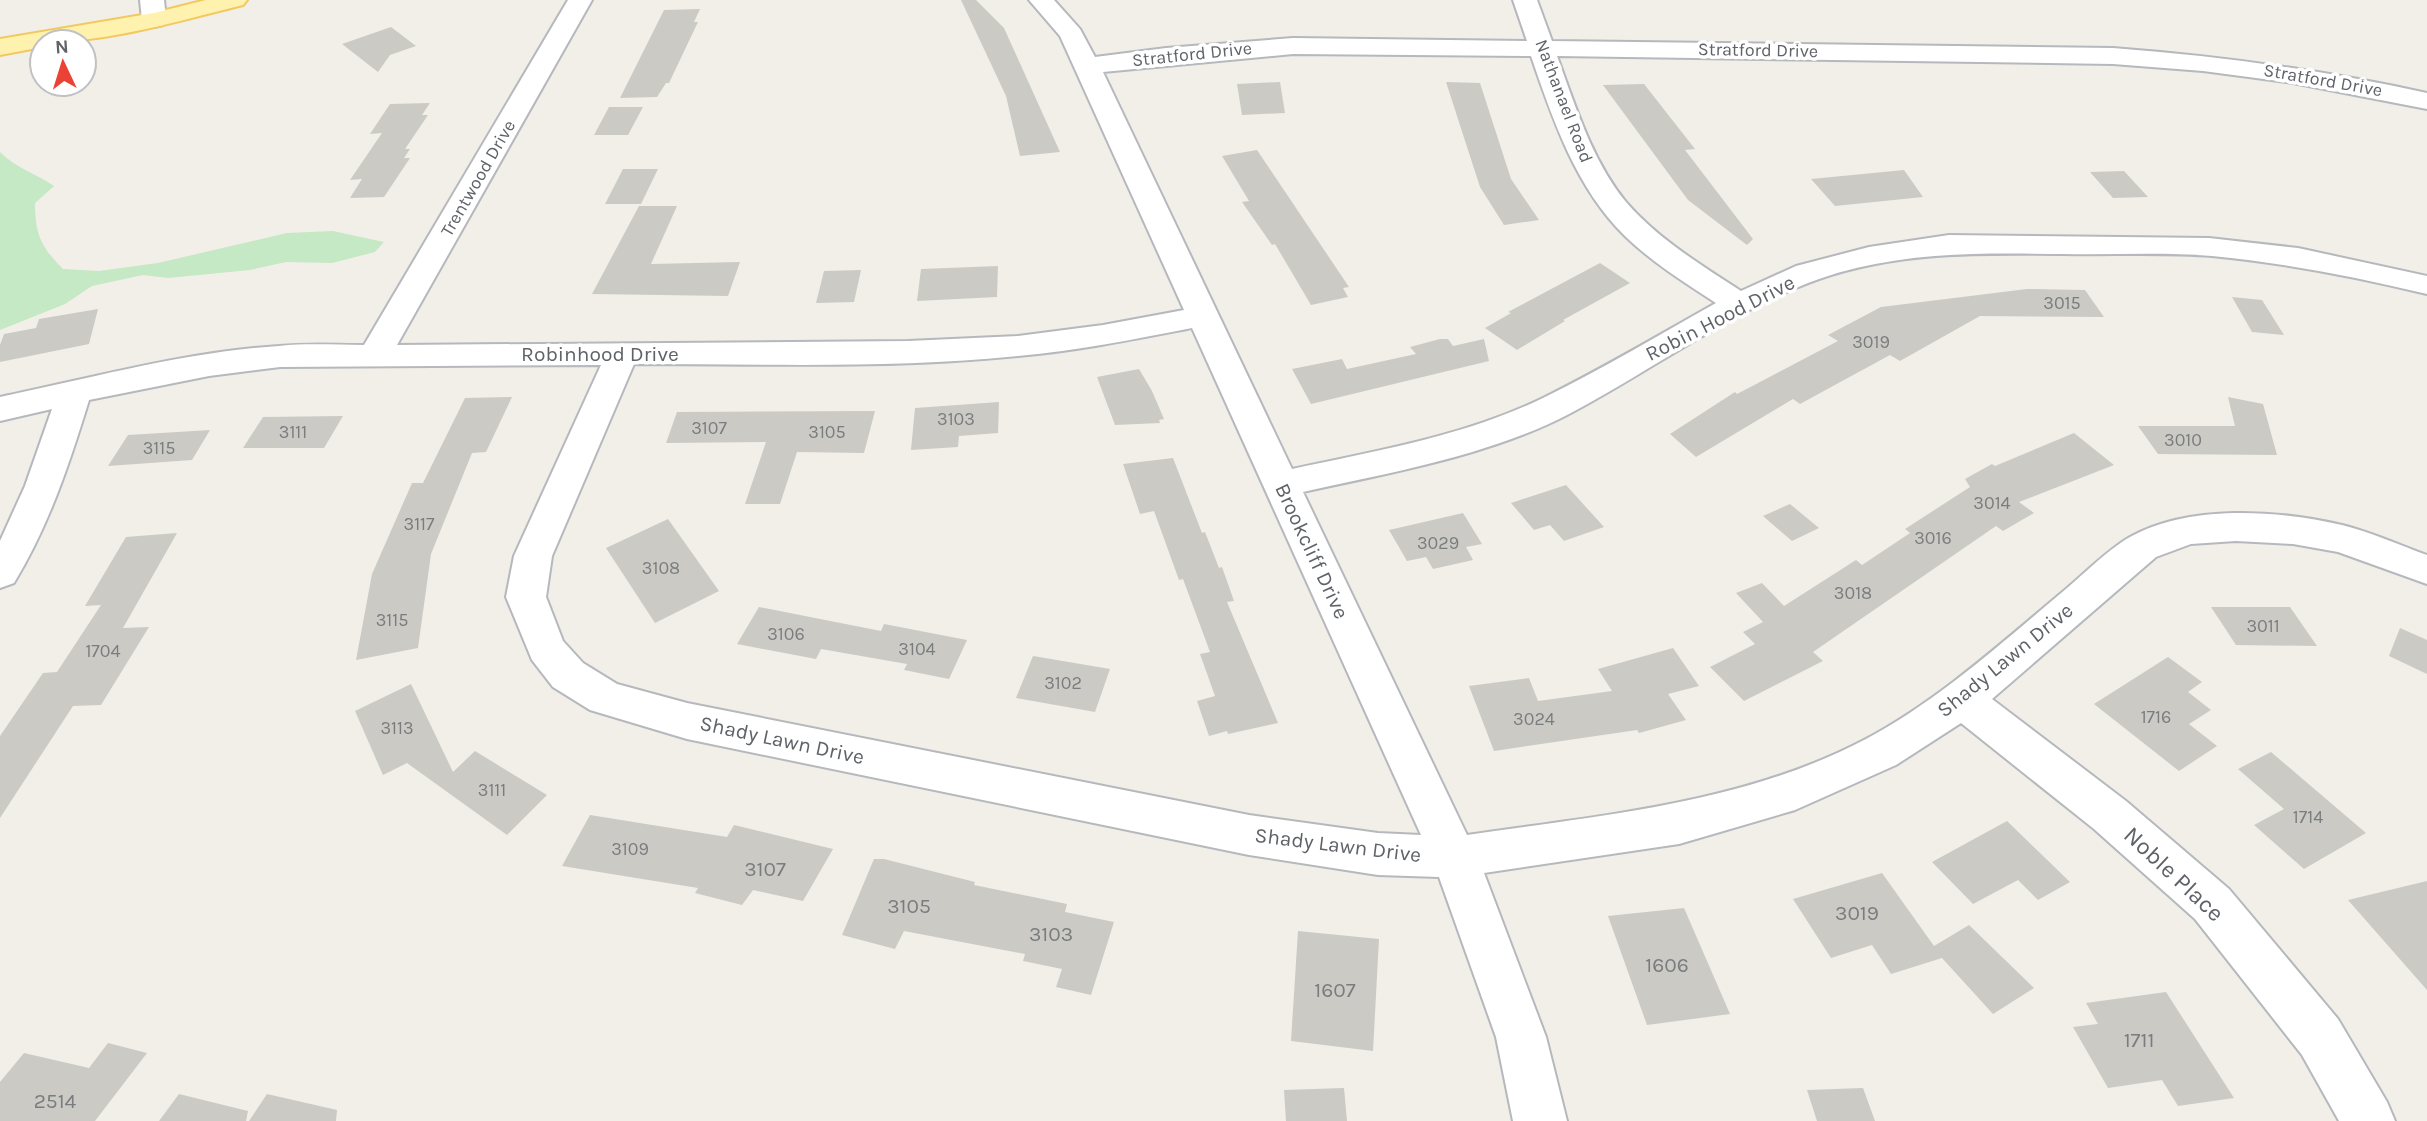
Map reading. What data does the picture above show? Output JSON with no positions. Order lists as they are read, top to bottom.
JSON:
{
  "streets": {
    "street": [
      "Stratford Drive",
      "Nathanael Road",
      "Trentwood Drive",
      "Robin Hood Drive",
      "Robinhood Drive",
      "Brookcliff Drive",
      "Shady Lawn Drive",
      "Noble Place"
    ]
  },
  "crossings": [
    ["Stratford Drive", "Nathanael Road"],
    ["Stratford Drive", "Brookcliff Drive"],
    ["Nathanael Road", "Robin Hood Drive"],
    ["Trentwood Drive", "Robinhood Drive"],
    ["Robin Hood Drive", "Brookcliff Drive"],
    ["Robinhood Drive", "Brookcliff Drive"],
    ["Robinhood Drive", "Shady Lawn Drive"],
    ["Brookcliff Drive", "Shady Lawn Drive"],
    ["Shady Lawn Drive", "Noble Place"]
  ],
  "house_numbers": [
    "3015",
    "3019",
    "3103",
    "3107",
    "3111",
    "3105",
    "3010",
    "3115",
    "3014",
    "3117",
    "3016",
    "3029",
    "3108",
    "3018",
    "3115",
    "3011",
    "3106",
    "3104",
    "1704",
    "3102",
    "1716",
    "3024",
    "3113",
    "3111",
    "1714",
    "3109",
    "3107",
    "3105",
    "3019",
    "3103",
    "1606",
    "1607",
    "1711",
    "2514"
  ],
  "north": "top"
}
